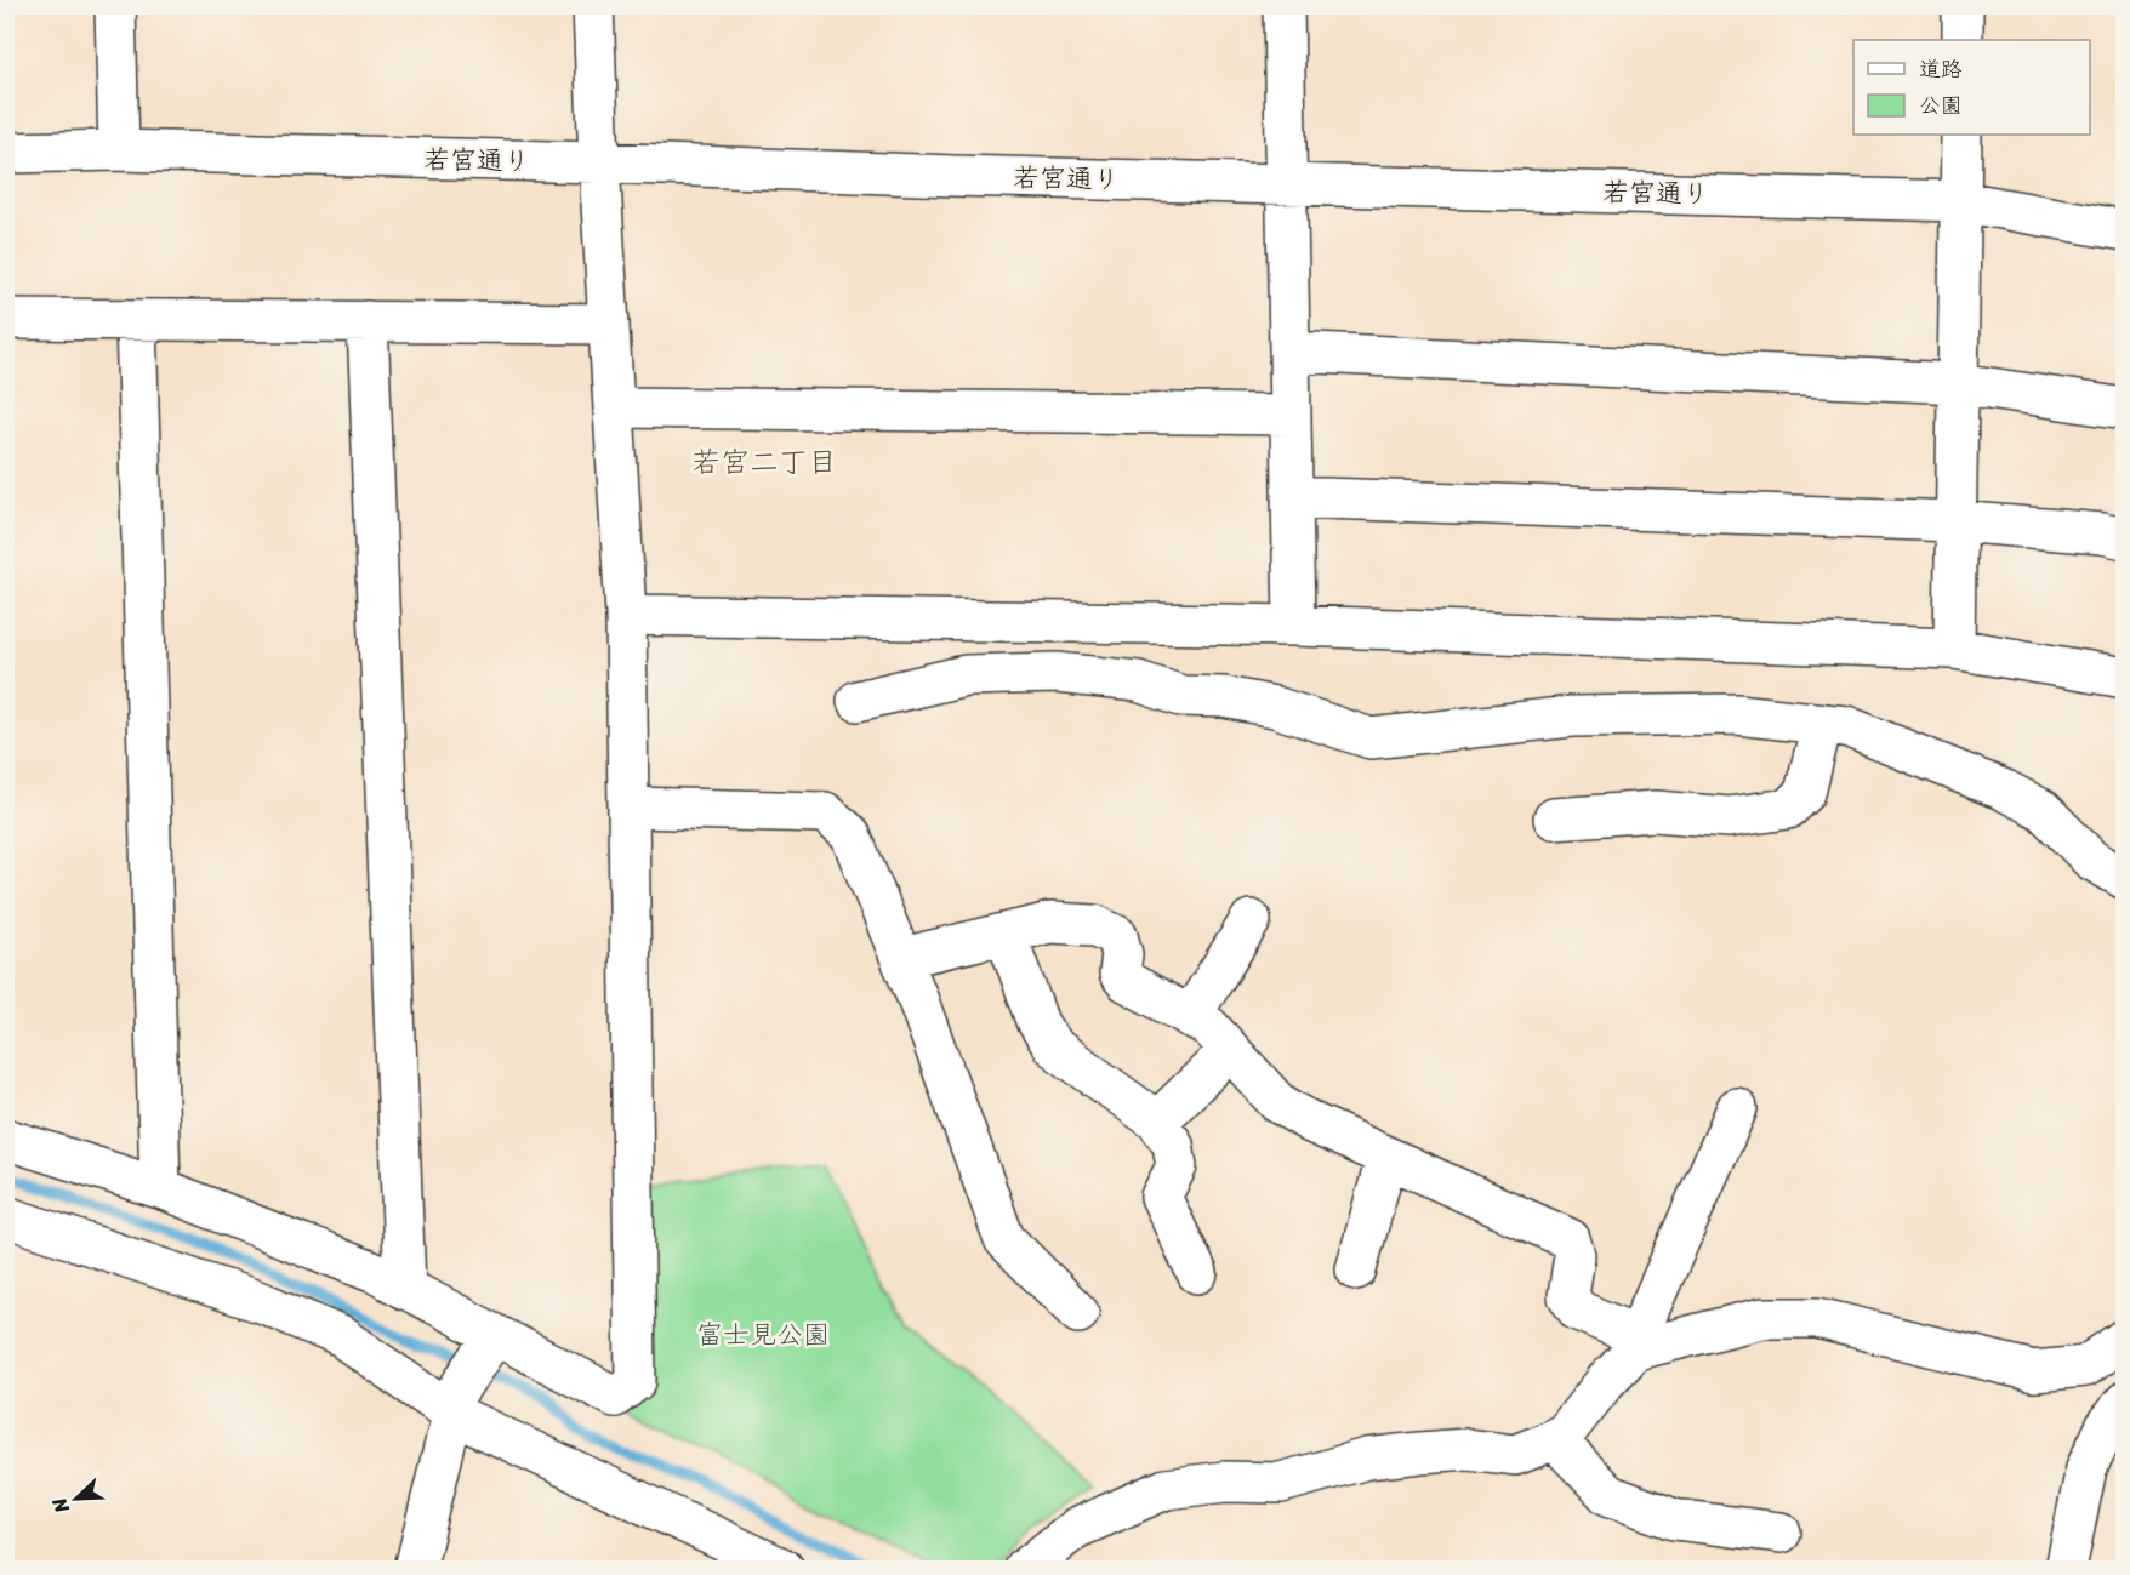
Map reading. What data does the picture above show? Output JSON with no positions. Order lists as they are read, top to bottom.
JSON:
{
  "streets": {
    "street": ["若宮通り"]
  },
  "districts": ["若宮二丁目"],
  "parks": ["富士見公園"],
  "legend": ["道路", "公園"],
  "north": "bottom left"
}
